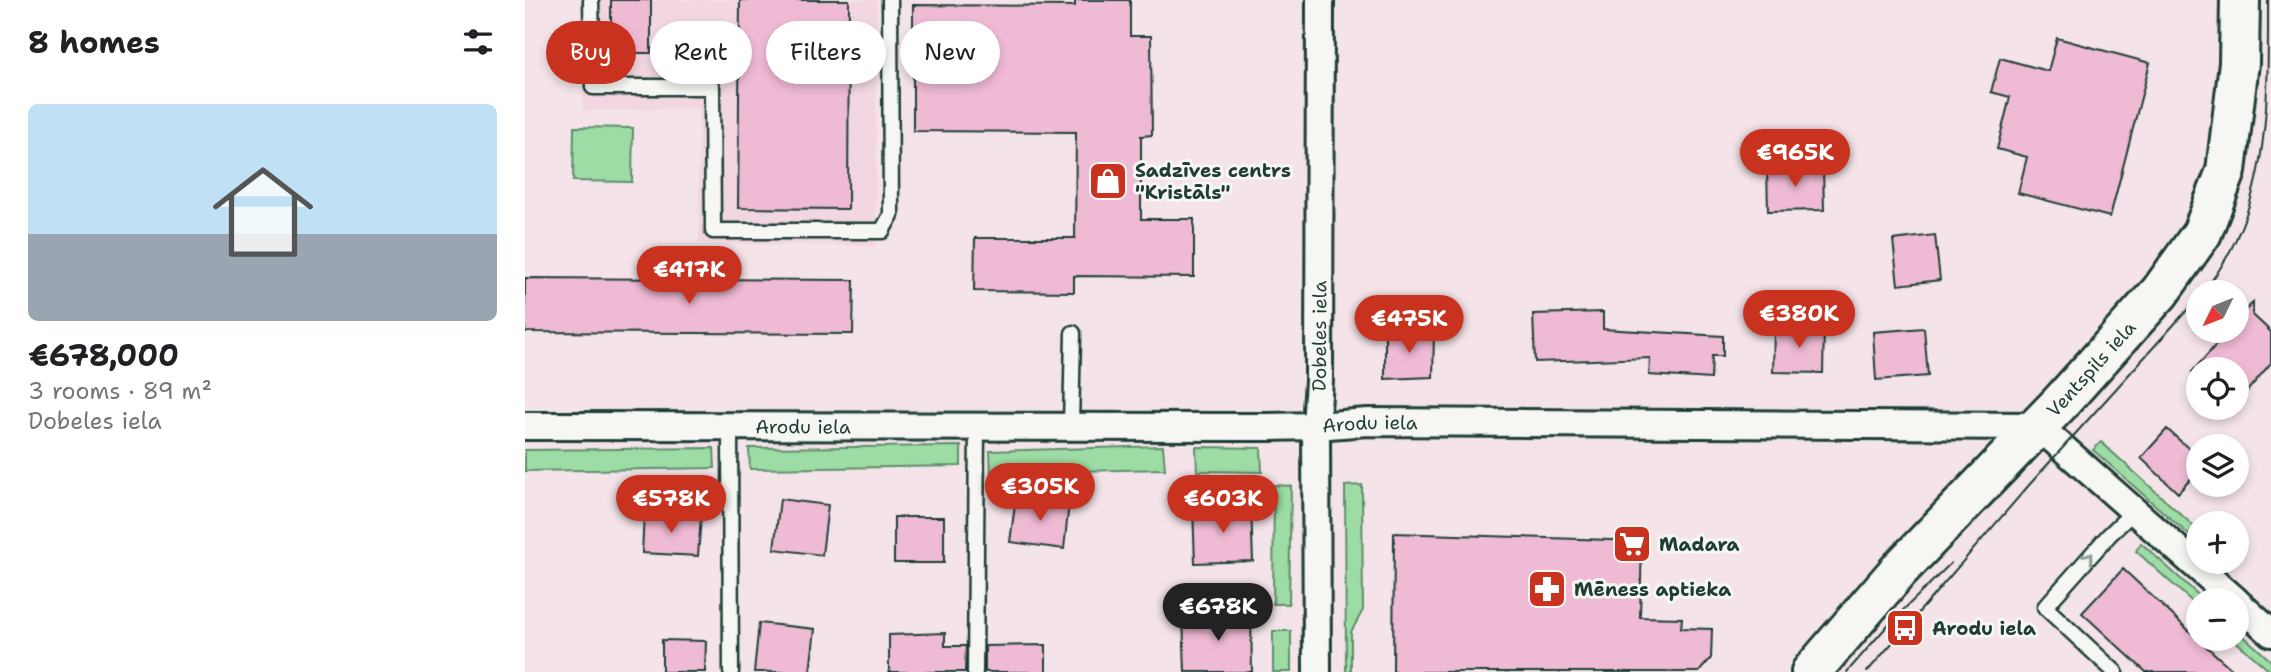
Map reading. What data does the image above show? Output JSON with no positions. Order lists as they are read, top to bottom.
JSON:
{
  "streets": {
    "street": ["Dobeles iela", "Ventspils iela", "Arodu iela"]
  },
  "crossings": [
    ["Dobeles iela", "Arodu iela"],
    ["Ventspils iela", "Arodu iela"]
  ],
  "places": {
    "shop": ["Sadzīves centrs \"Kristāls\""],
    "supermarket": ["Madara"],
    "pharmacy": ["Mēness aptieka"],
    "bus stop": ["Arodu iela"]
  },
  "north": "bottom left",
  "page": {
    "heading": "8 homes",
    "chip": [
      "Buy",
      "Rent",
      "Filters",
      "New"
    ],
    "list": [
      {
        "name": "€678,000",
        "note": "3 rooms · 89 m² · Dobeles iela"
      }
    ],
    "price": [
      "€965K",
      "€417K",
      "€380K",
      "€475K",
      "€305K",
      "€578K",
      "€603K",
      "€678K"
    ],
    "map_buttons": ["+", "−"]
  }
}
